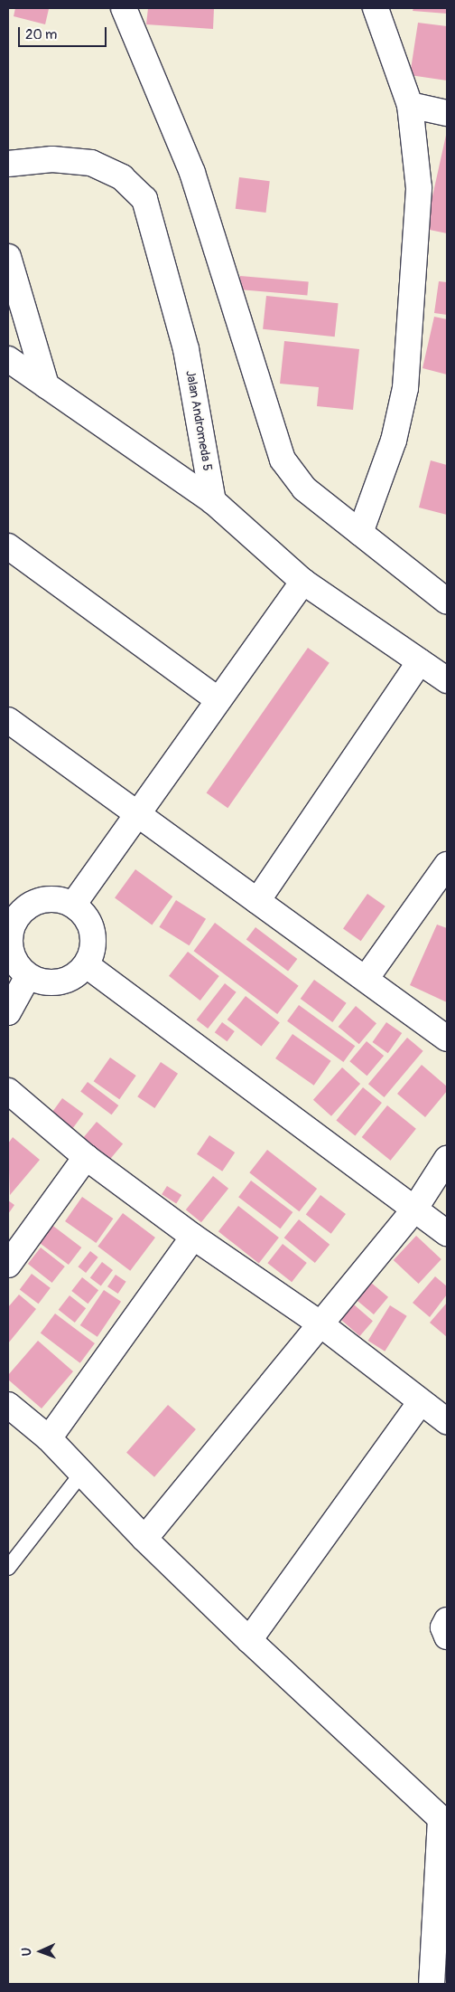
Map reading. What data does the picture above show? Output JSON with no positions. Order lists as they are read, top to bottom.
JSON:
{
  "streets": {
    "street": ["Jalan Andromeda 5"]
  },
  "scale_bar": "20 m",
  "north": "left"
}
